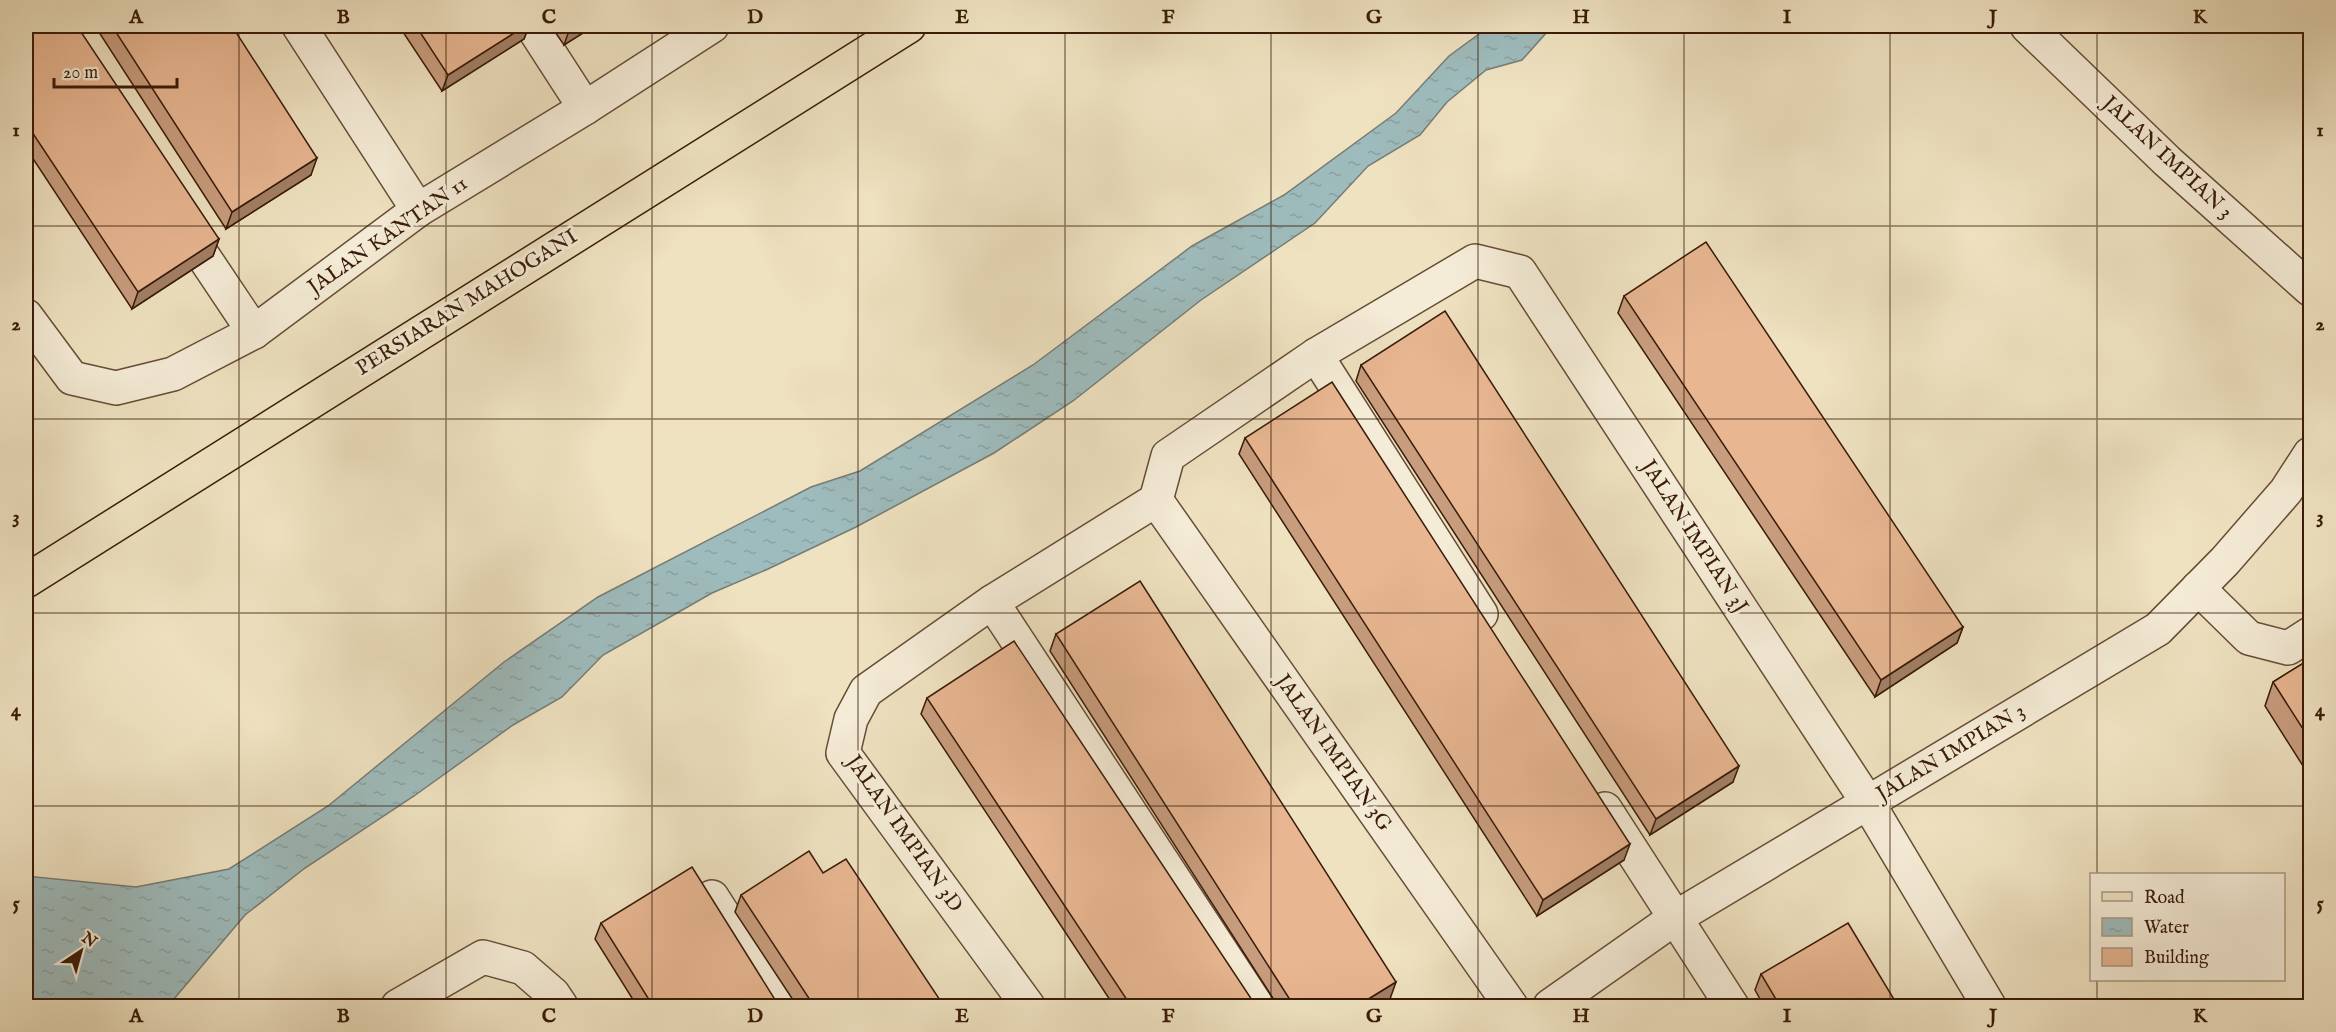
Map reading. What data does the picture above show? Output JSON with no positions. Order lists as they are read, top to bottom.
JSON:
{
  "streets": {
    "main road": ["PERSIARAN MAHOGANI"],
    "street": [
      "JALAN IMPIAN 3",
      "JALAN KANTAN 11",
      "JALAN IMPIAN 3J",
      "JALAN IMPIAN 3G",
      "JALAN IMPIAN 3D"
    ]
  },
  "crossings": [
    ["JALAN IMPIAN 3", "JALAN IMPIAN 3J"],
    ["JALAN IMPIAN 3G", "JALAN IMPIAN 3D"]
  ],
  "legend": ["Road", "Water", "Building"],
  "scale_bar": "20 m",
  "north": "top right",
  "grid": {
    "columns": [
      "A",
      "B",
      "C",
      "D",
      "E",
      "F",
      "G",
      "H",
      "I",
      "J",
      "K"
    ],
    "rows": [
      "1",
      "2",
      "3",
      "4",
      "5"
    ]
  }
}
